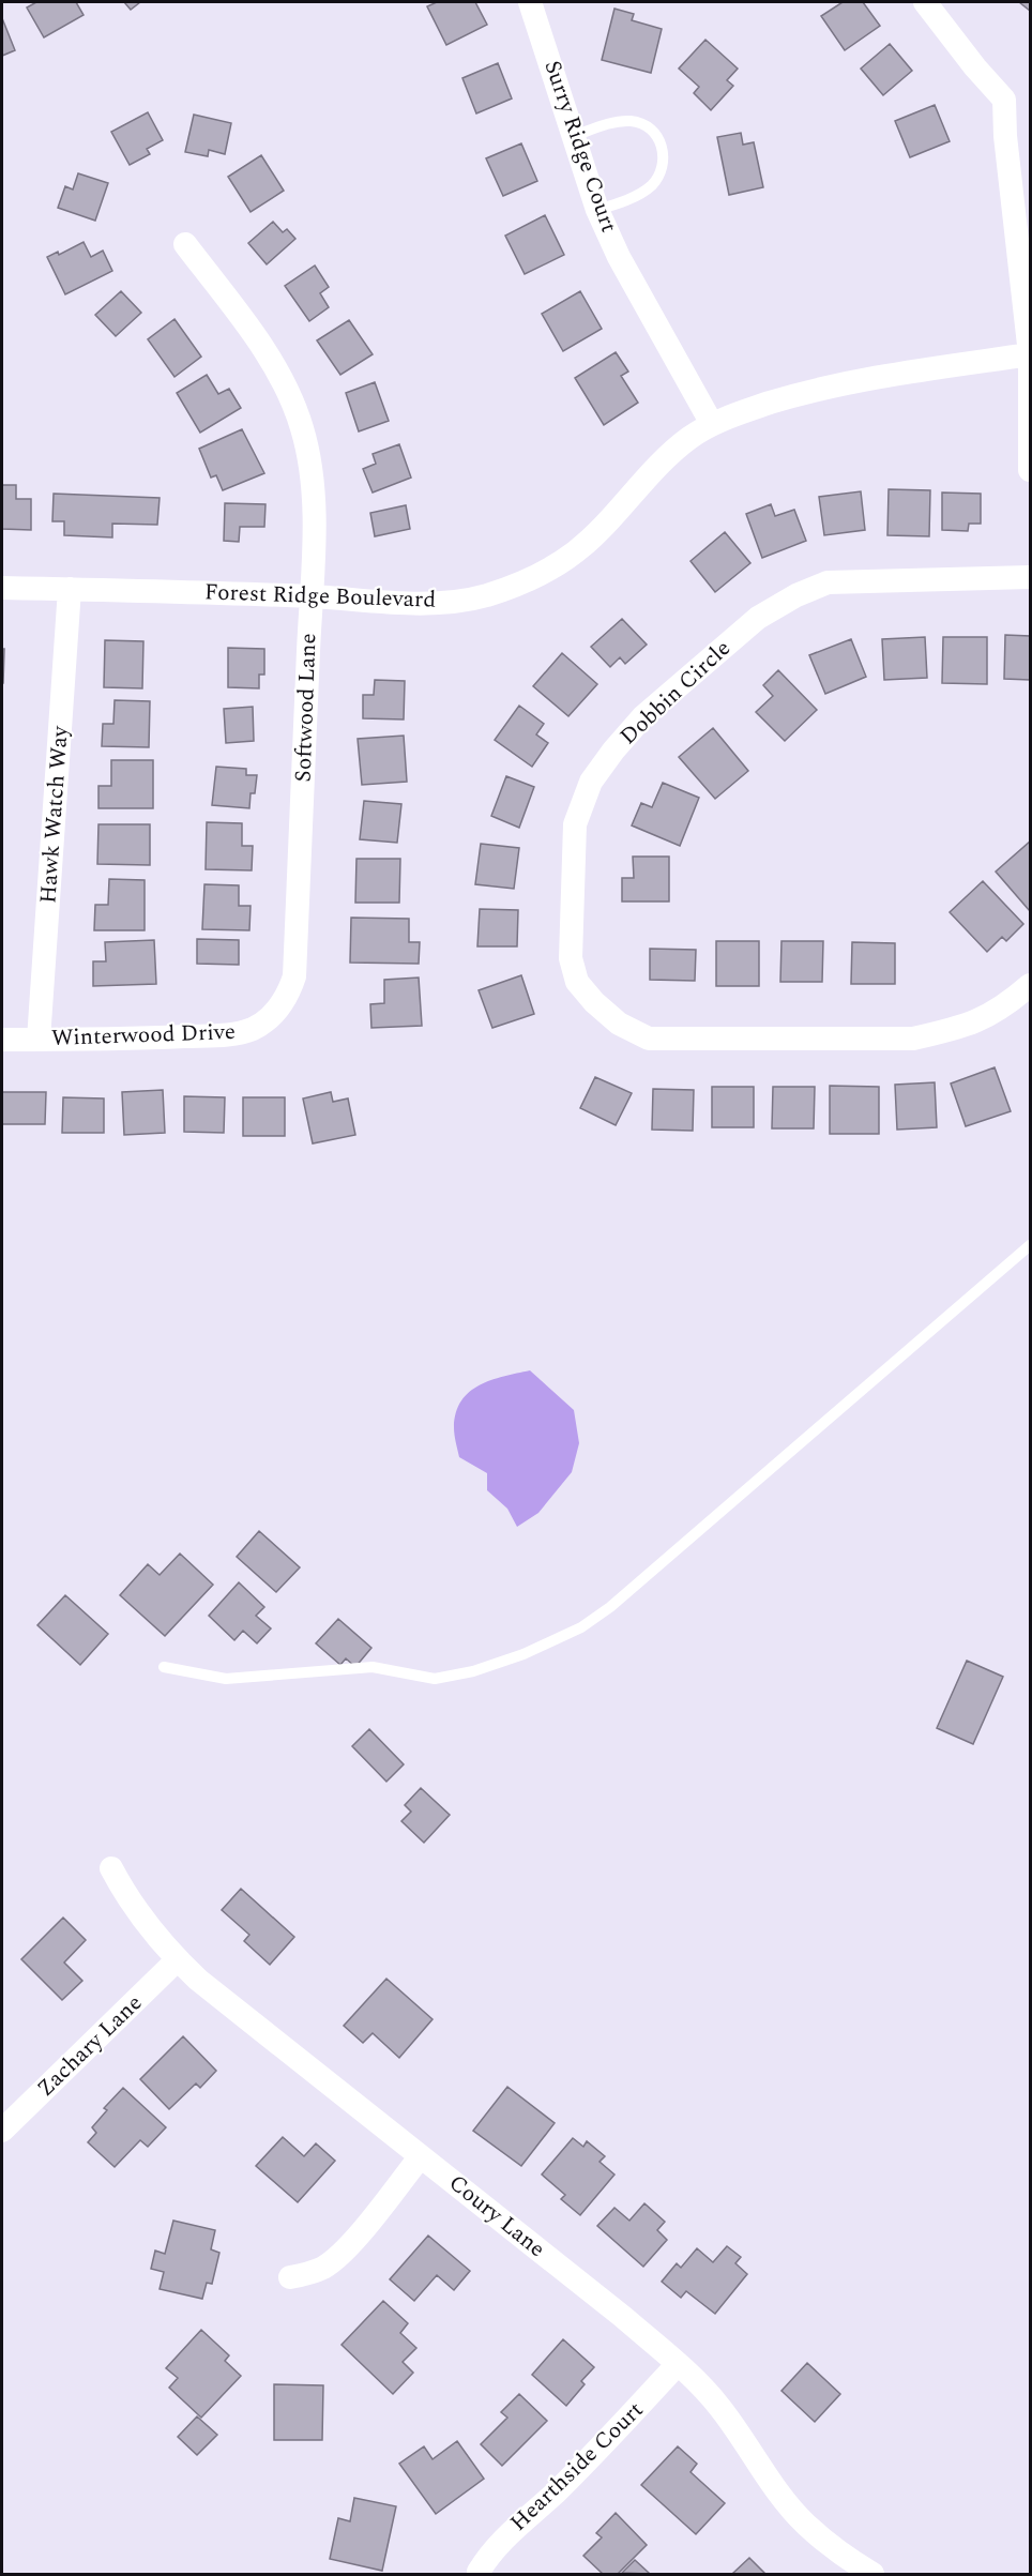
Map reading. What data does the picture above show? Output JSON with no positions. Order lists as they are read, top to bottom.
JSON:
{
  "streets": {
    "street": [
      "Surry Ridge Court",
      "Forest Ridge Boulevard",
      "Dobbin Circle",
      "Softwood Lane",
      "Hawk Watch Way",
      "Winterwood Drive",
      "Zachary Lane",
      "Coury Lane",
      "Hearthside Court"
    ]
  },
  "crossings": [
    ["Surry Ridge Court", "Forest Ridge Boulevard"],
    ["Forest Ridge Boulevard", "Softwood Lane"],
    ["Forest Ridge Boulevard", "Hawk Watch Way"],
    ["Softwood Lane", "Winterwood Drive"],
    ["Hawk Watch Way", "Winterwood Drive"],
    ["Zachary Lane", "Coury Lane"],
    ["Coury Lane", "Hearthside Court"]
  ]
}
